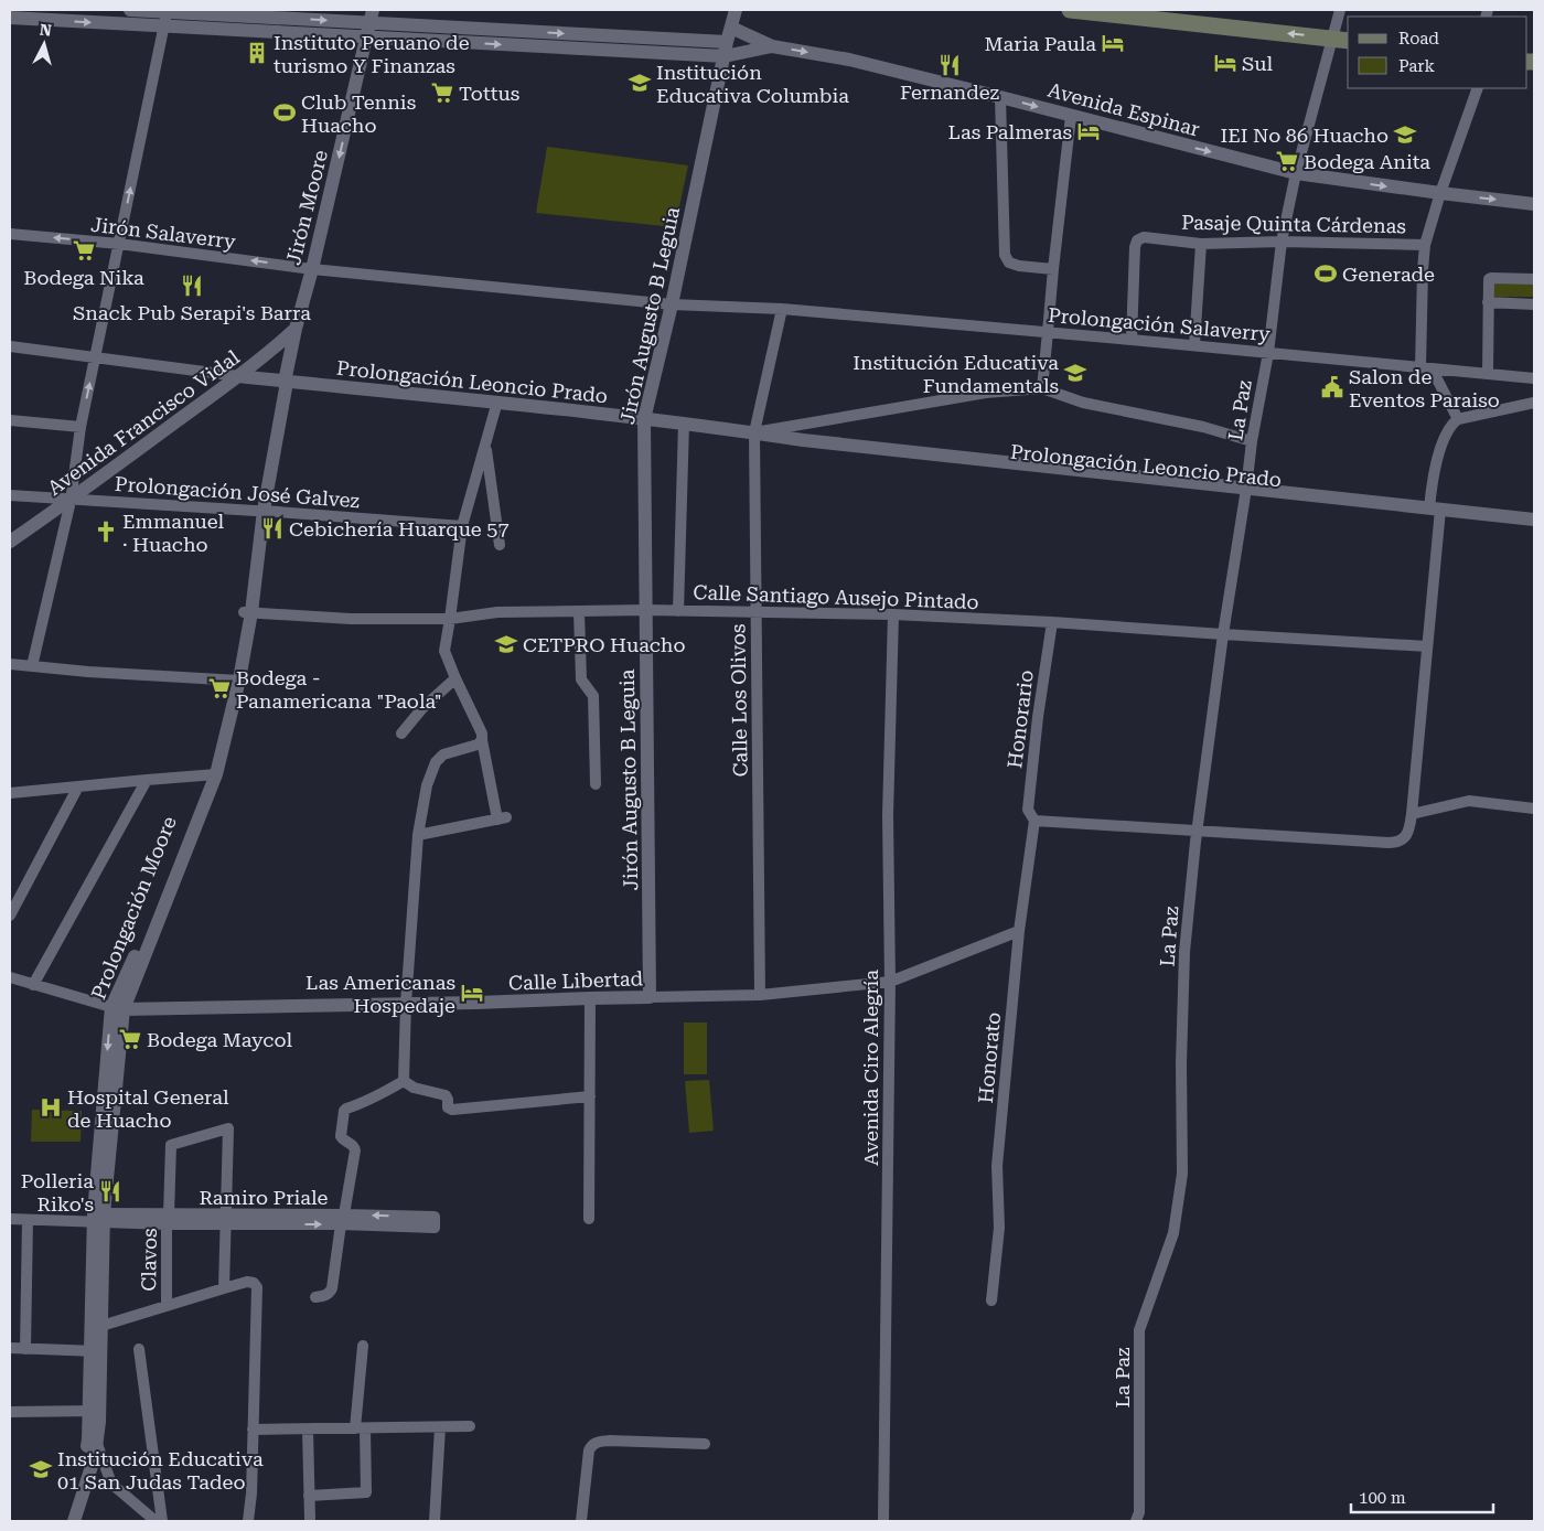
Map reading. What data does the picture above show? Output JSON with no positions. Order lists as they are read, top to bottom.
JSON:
{
  "streets": {
    "street": [
      "Avenida Espinar",
      "Jirón Moore",
      "Pasaje Quinta Cárdenas",
      "Jirón Salaverry",
      "Jirón Augusto B Leguia",
      "Prolongación Salaverry",
      "Prolongación Leoncio Prado",
      "La Paz",
      "Avenida Francisco Vidal",
      "Prolongación José Galvez",
      "Calle Santiago Ausejo Pintado",
      "Calle Los Olivos",
      "Honorario",
      "Prolongación Moore",
      "Calle Libertad",
      "Honorato",
      "Avenida Ciro Alegría",
      "Ramiro Priale",
      "Clavos"
    ]
  },
  "crossings": [
    ["Avenida Espinar", "Jirón Moore"],
    ["Avenida Espinar", "Jirón Augusto B Leguia"],
    ["Avenida Espinar", "La Paz"],
    ["Jirón Moore", "Jirón Salaverry"],
    ["Jirón Moore", "Prolongación Leoncio Prado"],
    ["Jirón Moore", "Avenida Francisco Vidal"],
    ["Jirón Moore", "Prolongación José Galvez"],
    ["Jirón Moore", "Prolongación Moore"],
    ["Pasaje Quinta Cárdenas", "Prolongación Salaverry"],
    ["Pasaje Quinta Cárdenas", "La Paz"],
    ["Jirón Salaverry", "Jirón Augusto B Leguia"],
    ["Jirón Salaverry", "Prolongación Salaverry"],
    ["Jirón Augusto B Leguia", "Prolongación Salaverry"],
    ["Jirón Augusto B Leguia", "Prolongación Leoncio Prado"],
    ["Jirón Augusto B Leguia", "Calle Santiago Ausejo Pintado"],
    ["Jirón Augusto B Leguia", "Calle Libertad"],
    ["Prolongación Salaverry", "La Paz"],
    ["Prolongación Salaverry", "Calle Los Olivos"],
    ["Prolongación Leoncio Prado", "La Paz"],
    ["Prolongación Leoncio Prado", "Avenida Francisco Vidal"],
    ["Prolongación Leoncio Prado", "Calle Los Olivos"],
    ["La Paz", "Calle Santiago Ausejo Pintado"],
    ["Avenida Francisco Vidal", "Prolongación José Galvez"],
    ["Prolongación José Galvez", "Prolongación Moore"],
    ["Calle Santiago Ausejo Pintado", "Calle Los Olivos"],
    ["Calle Santiago Ausejo Pintado", "Honorario"],
    ["Calle Santiago Ausejo Pintado", "Prolongación Moore"],
    ["Calle Santiago Ausejo Pintado", "Avenida Ciro Alegría"],
    ["Calle Los Olivos", "Calle Libertad"],
    ["Honorario", "Honorato"],
    ["Prolongación Moore", "Calle Libertad"],
    ["Prolongación Moore", "Ramiro Priale"],
    ["Calle Libertad", "Honorato"],
    ["Calle Libertad", "Avenida Ciro Alegría"],
    ["Ramiro Priale", "Clavos"]
  ],
  "one_way": ["Avenida Espinar", "Jirón Moore", "Jirón Salaverry"],
  "places": {
    "hotel": [
      "Maria Paula",
      "Sul",
      "Las Palmeras",
      "Las Americanas Hospedaje"
    ],
    "building": ["Instituto Peruano de turismo Y Finanzas"],
    "restaurant": [
      "Fernandez",
      "Snack Pub Serapi's Barra",
      "Cebichería Huarque 57",
      "Polleria Riko's"
    ],
    "school or university": [
      "Institución Educativa Columbia",
      "IEI No 86 Huacho",
      "Institución Educativa Fundamentals",
      "CETPRO Huacho",
      "Institución Educativa 01 San Judas Tadeo"
    ],
    "supermarket": [
      "Tottus",
      "Bodega Anita",
      "Bodega Nika",
      "Bodega - Panamericana \"Paola\"",
      "Bodega Maycol"
    ],
    "sports": ["Club Tennis Huacho", "Generade"],
    "public building": ["Salon de Eventos Paraiso"],
    "church": ["Emmanuel · Huacho"],
    "hospital": ["Hospital General de Huacho"]
  },
  "legend": ["Road", "Park"],
  "scale_bar": "100 m",
  "north": "top"
}
